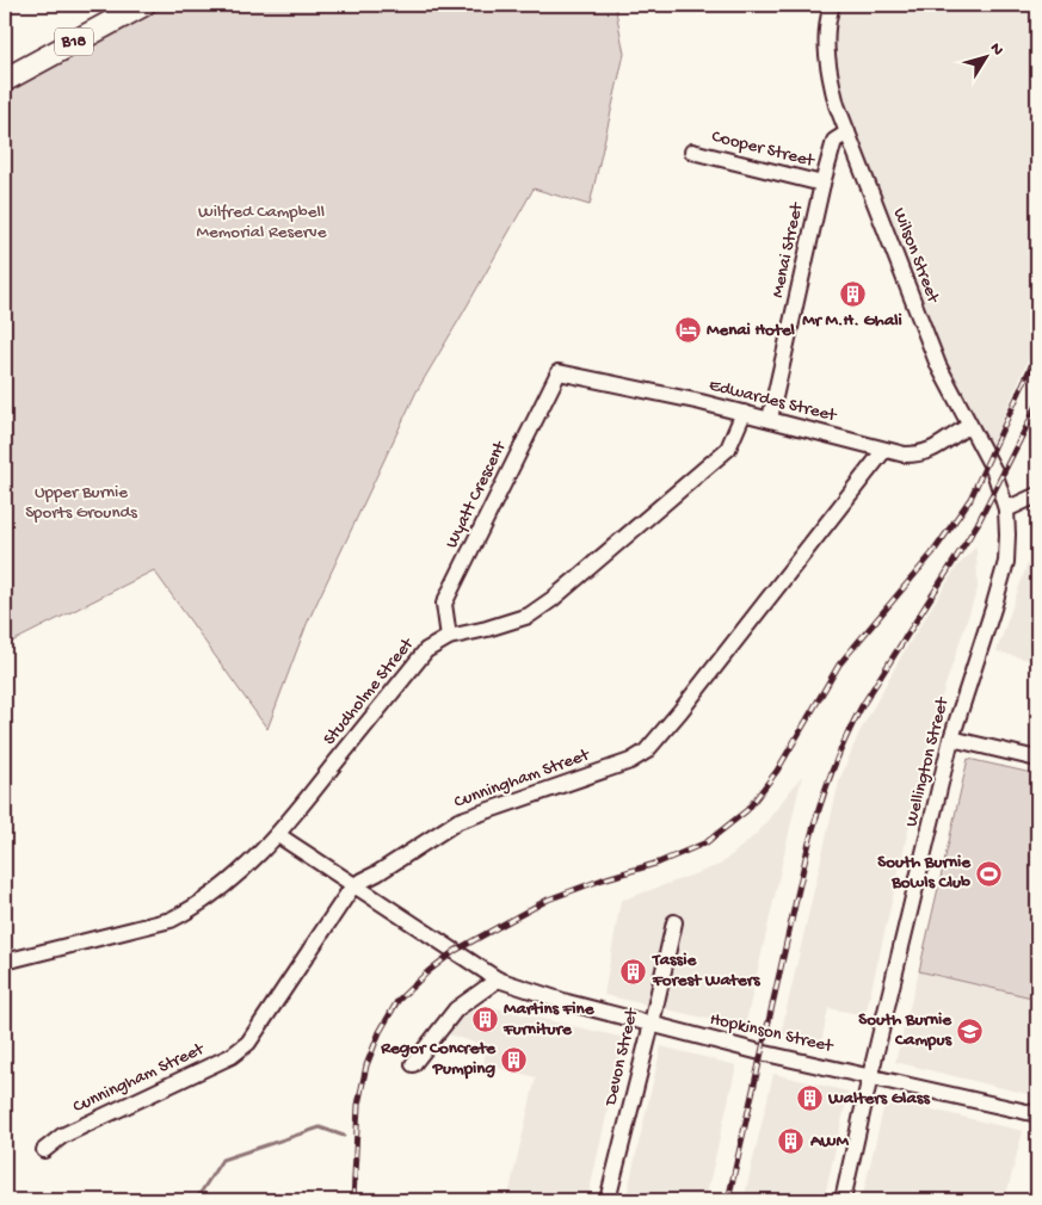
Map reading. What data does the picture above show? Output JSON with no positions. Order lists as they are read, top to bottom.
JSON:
{
  "streets": {
    "highway": ["B18"],
    "street": [
      "Cooper Street",
      "Menai Street",
      "Wilson Street",
      "Edwardes Street",
      "Wyatt Crescent",
      "Studholme Street",
      "Wellington Street",
      "Cunningham Street",
      "Hopkinson Street",
      "Devon Street"
    ]
  },
  "crossings": [
    ["Cooper Street", "Menai Street"],
    ["Menai Street", "Wilson Street"],
    ["Menai Street", "Edwardes Street"],
    ["Wilson Street", "Edwardes Street"],
    ["Wilson Street", "Wellington Street"],
    ["Edwardes Street", "Wyatt Crescent"],
    ["Edwardes Street", "Studholme Street"],
    ["Edwardes Street", "Cunningham Street"],
    ["Wyatt Crescent", "Studholme Street"],
    ["Studholme Street", "Hopkinson Street"],
    ["Wellington Street", "Hopkinson Street"],
    ["Cunningham Street", "Hopkinson Street"],
    ["Hopkinson Street", "Devon Street"]
  ],
  "parks": ["Wilfred Campbell Memorial Reserve", "Upper Burnie Sports Grounds"],
  "places": {
    "building": [
      "Mr M.H. Ghali",
      "Tassie Forest Waters",
      "Martins Fine Furniture",
      "Regor Concrete Pumping",
      "Walters Glass",
      "AWM"
    ],
    "hotel": ["Menai Hotel"],
    "sports": ["South Burnie Bowls Club"],
    "school or university": ["South Burnie Campus"]
  },
  "north": "top right"
}
